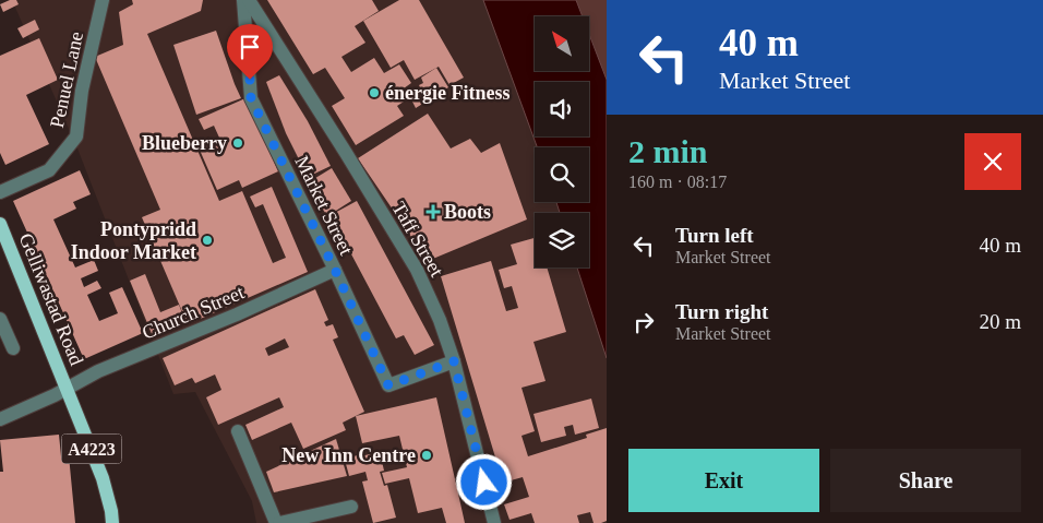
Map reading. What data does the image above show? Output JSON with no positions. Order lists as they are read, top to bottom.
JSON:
{
  "streets": {
    "main road": ["Gelliwastad Road", "A4223"],
    "street": [
      "Penuel Lane",
      "Market Street",
      "Taff Street",
      "Church Street"
    ]
  },
  "crossings": [
    ["Market Street", "Taff Street"],
    ["Market Street", "Church Street"],
    ["Gelliwastad Road", "Church Street"],
    ["Gelliwastad Road", "A4223"],
    ["Church Street", "A4223"]
  ],
  "places": {
    "other": [
      "énergie Fitness",
      "Blueberry",
      "Pontypridd Indoor Market",
      "New Inn Centre"
    ],
    "health": ["Boots"]
  },
  "north": "top left",
  "page": {
    "turn": ["40 m", "Market Street"],
    "heading": ["2 min", "160 m · 08:17"],
    "list": [
      {
        "name": "Turn left",
        "note": "Market Street",
        "value": "40 m"
      },
      {
        "name": "Turn right",
        "note": "Market Street",
        "value": "20 m"
      }
    ],
    "buttons": ["Exit", "Share"]
  }
}
